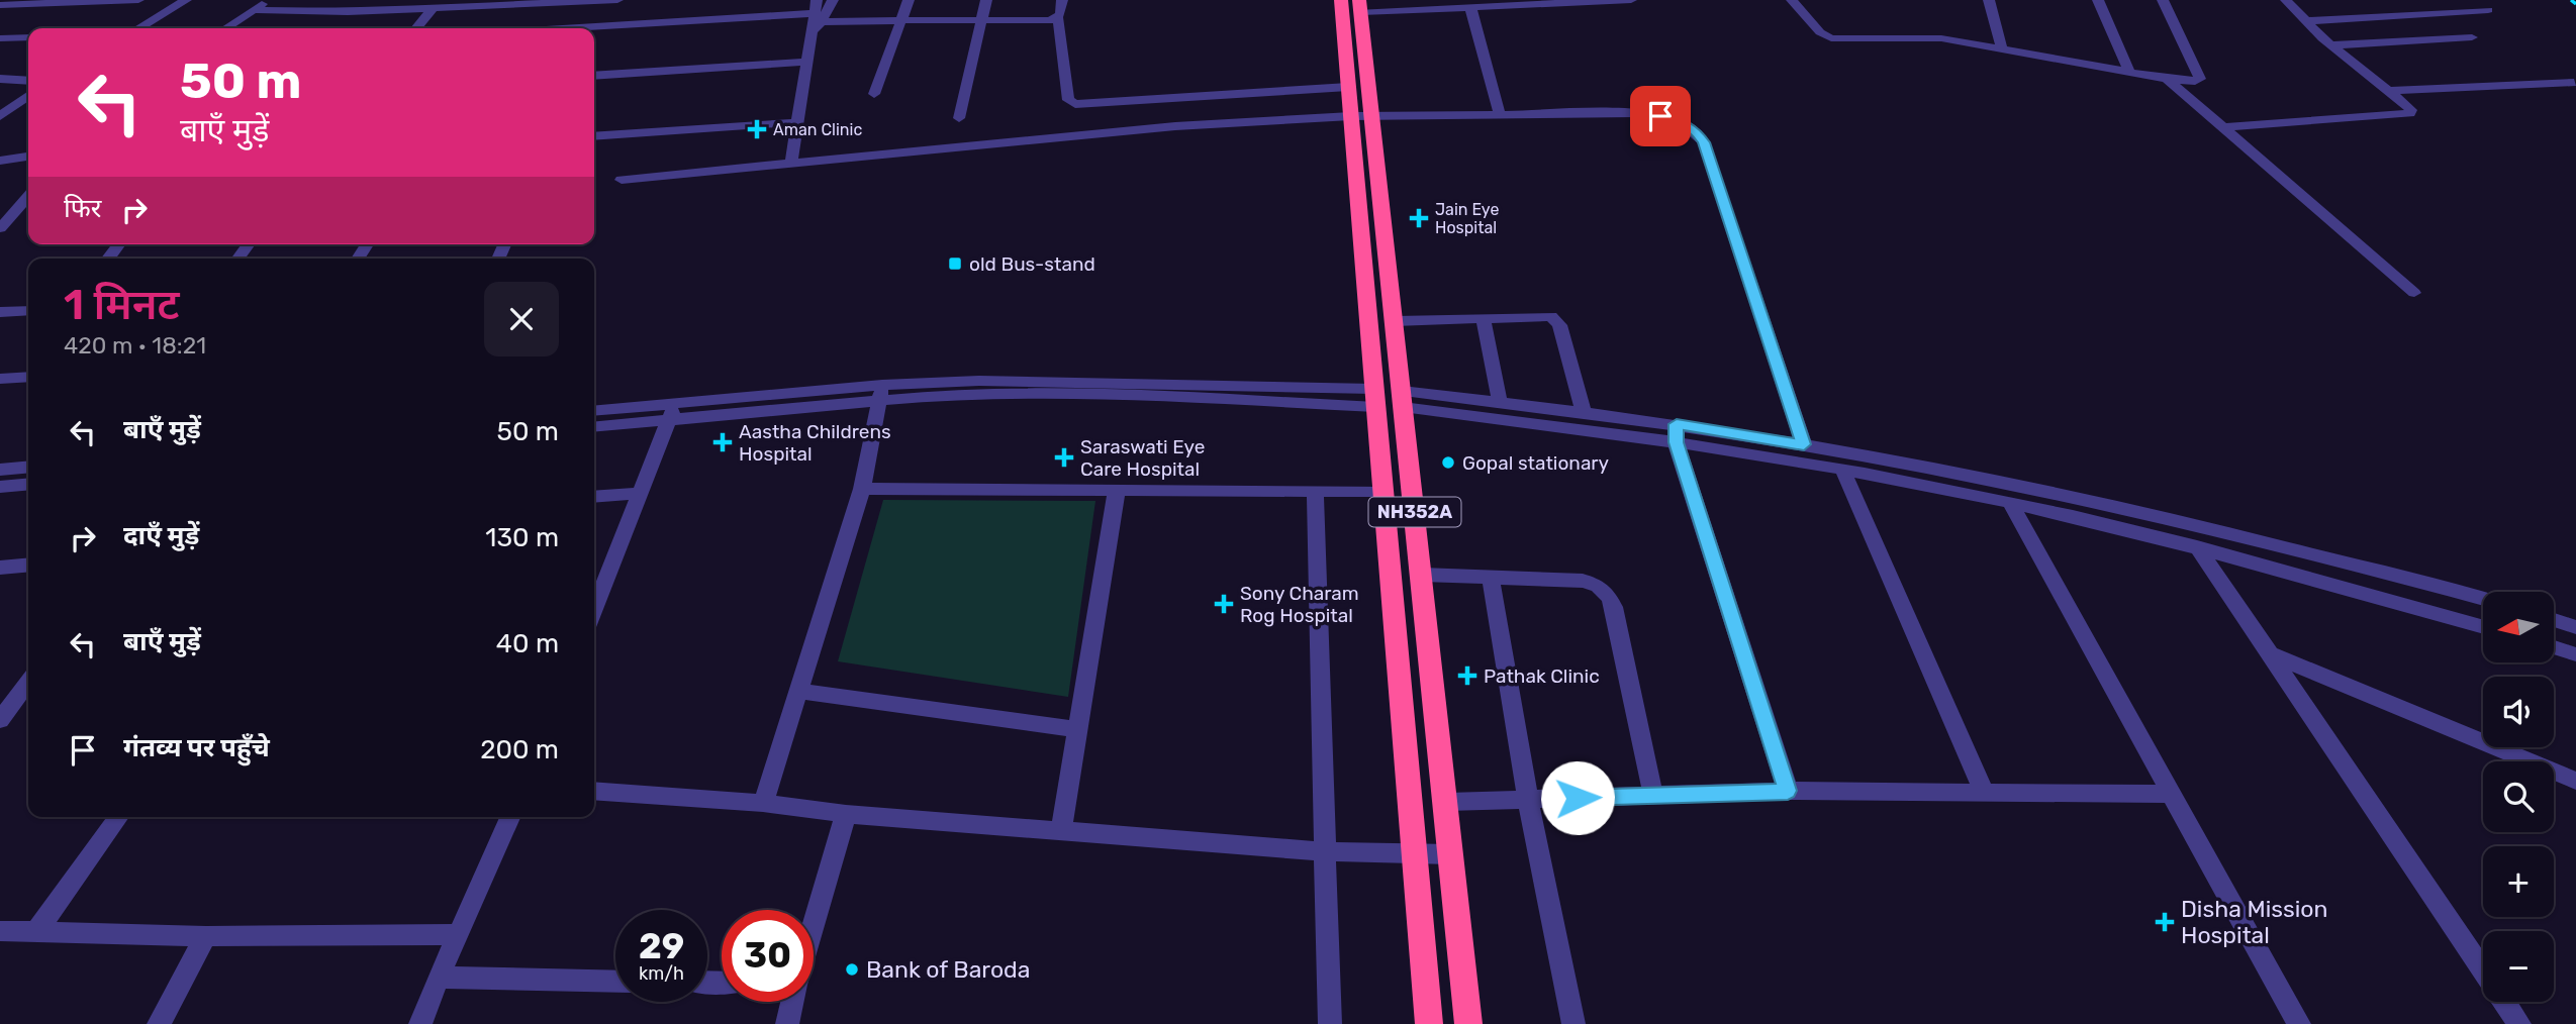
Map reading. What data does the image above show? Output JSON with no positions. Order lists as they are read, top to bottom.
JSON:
{
  "streets": {
    "highway": ["NH352A"]
  },
  "places": {
    "health": [
      "Aman Clinic",
      "Jain Eye Hospital",
      "Aastha Childrens Hospital",
      "Saraswati Eye Care Hospital",
      "Sony Charam Rog Hospital",
      "Pathak Clinic",
      "Disha Mission Hospital"
    ],
    "transit": ["old Bus-stand"],
    "other": ["Gopal stationary", "Bank of Baroda"]
  },
  "north": "left",
  "page": {
    "turn": ["50 m", "बाएँ मुड़ें"],
    "then": "फिर",
    "heading": ["1 मिनट", "420 m · 18:21"],
    "list": [
      {
        "name": "बाएँ मुड़ें",
        "value": "50 m"
      },
      {
        "name": "दाएँ मुड़ें",
        "value": "130 m"
      },
      {
        "name": "बाएँ मुड़ें",
        "value": "40 m"
      },
      {
        "name": "गंतव्य पर पहुँचे",
        "value": "200 m"
      }
    ],
    "map_buttons": ["+", "−"],
    "speed": "29 km/h",
    "limit": "30"
  }
}
